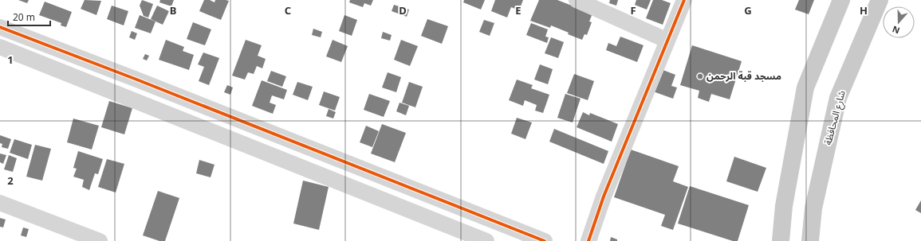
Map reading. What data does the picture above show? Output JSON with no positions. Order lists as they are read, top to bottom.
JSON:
{
  "streets": {
    "main road": ["شارع المحافظة"]
  },
  "places": ["مسجد قبة الرحمن"],
  "scale_bar": "20 m",
  "north": "bottom",
  "grid": {
    "columns": [
      "B",
      "C",
      "D",
      "E",
      "F",
      "G",
      "H"
    ],
    "rows": ["1", "2"]
  }
}
